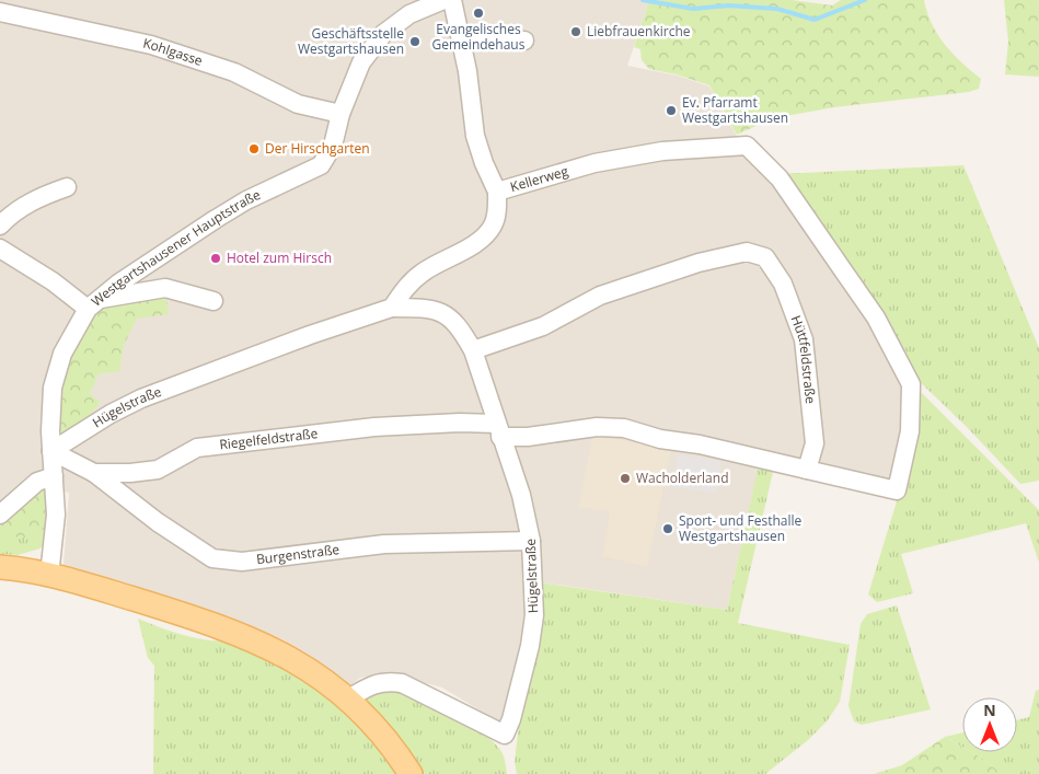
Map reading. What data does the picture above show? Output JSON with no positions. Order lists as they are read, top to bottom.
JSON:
{
  "streets": {
    "street": [
      "Kohlgasse",
      "Kellerweg",
      "Westgartshausener Hauptstraße",
      "Hüttfeldstraße",
      "Hügelstraße",
      "Riegelfeldstraße",
      "Burgenstraße"
    ]
  },
  "crossings": [
    ["Kohlgasse", "Westgartshausener Hauptstraße"],
    ["Kellerweg", "Hüttfeldstraße"],
    ["Westgartshausener Hauptstraße", "Hügelstraße"],
    ["Hüttfeldstraße", "Hügelstraße"],
    ["Hügelstraße", "Riegelfeldstraße"],
    ["Hügelstraße", "Burgenstraße"],
    ["Riegelfeldstraße", "Burgenstraße"]
  ],
  "places": [
    "Evangelisches Gemeindehaus",
    "Liebfrauenkirche",
    "Geschäftsstelle Westgartshausen",
    "Ev. Pfarramt Westgartshausen",
    "Der Hirschgarten",
    "Hotel zum Hirsch",
    "Wacholderland",
    "Sport- und Festhalle Westgartshausen"
  ],
  "north": "top"
}
